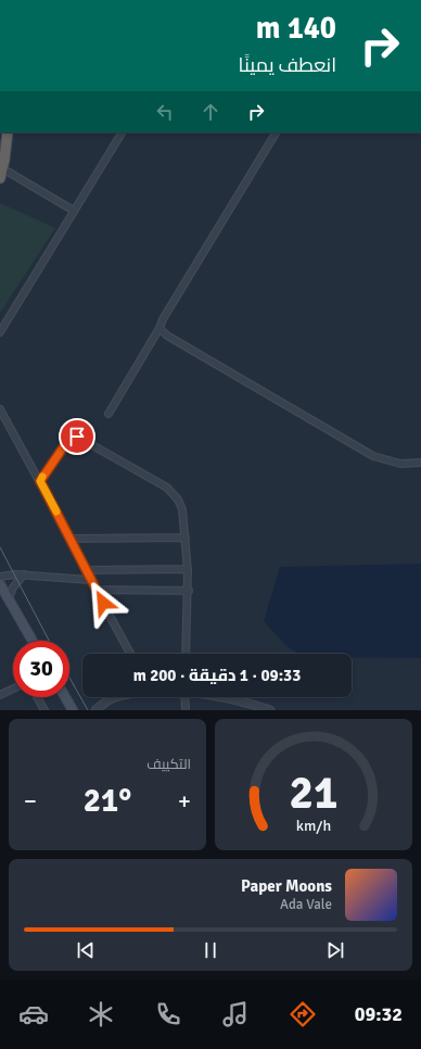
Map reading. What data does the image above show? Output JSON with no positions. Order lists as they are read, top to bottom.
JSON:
{
  "page": {
    "turn": ["140 m", "انعطف يمينًا"],
    "limit": "30",
    "trip": "09:33 · 1 دقيقة · 200 m",
    "tile": "التكييف",
    "heat": ["−", "21°", "+"],
    "song": ["Paper Moons", "Ada Vale"],
    "tabs": "09:32",
    "gauge": ["21", "km/h"]
  }
}
